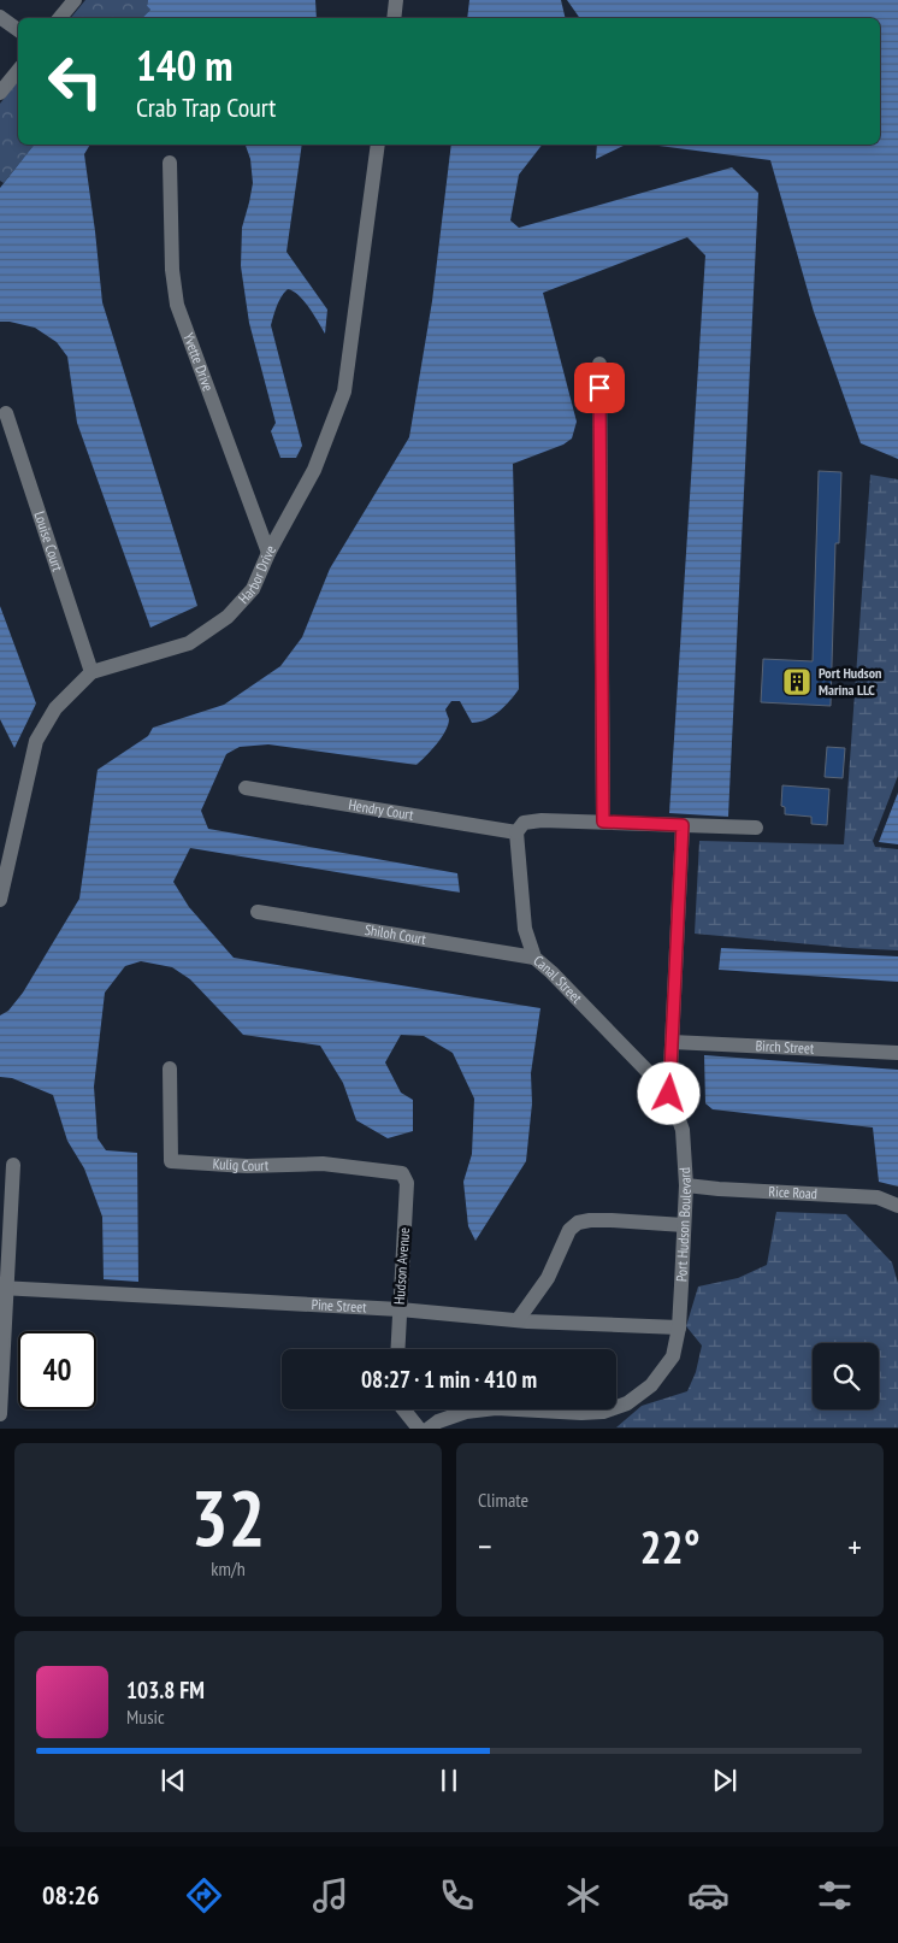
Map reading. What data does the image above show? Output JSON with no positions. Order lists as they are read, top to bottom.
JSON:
{
  "streets": {
    "street": [
      "Yvette Drive",
      "Louise Court",
      "Harbor Drive",
      "Hendry Court",
      "Shiloh Court",
      "Canal Street",
      "Birch Street",
      "Kulig Court",
      "Rice Road",
      "Port Hudson Boulevard",
      "Hudson Avenue",
      "Pine Street"
    ]
  },
  "crossings": [
    ["Yvette Drive", "Harbor Drive"],
    ["Louise Court", "Harbor Drive"],
    ["Hendry Court", "Canal Street"],
    ["Shiloh Court", "Canal Street"],
    ["Canal Street", "Port Hudson Boulevard"],
    ["Birch Street", "Port Hudson Boulevard"],
    ["Kulig Court", "Hudson Avenue"],
    ["Rice Road", "Port Hudson Boulevard"],
    ["Port Hudson Boulevard", "Pine Street"],
    ["Hudson Avenue", "Pine Street"]
  ],
  "places": {
    "building": ["Port Hudson Marina LLC"]
  },
  "page": {
    "turn": ["140 m", "Crab Trap Court"],
    "limit": "40",
    "trip": "08:27 · 1 min · 410 m",
    "tile": [
      ["32", "km/h"],
      "Climate"
    ],
    "heat": ["−", "22°", "+"],
    "song": ["103.8 FM", "Music"],
    "tabs": "08:26"
  }
}
